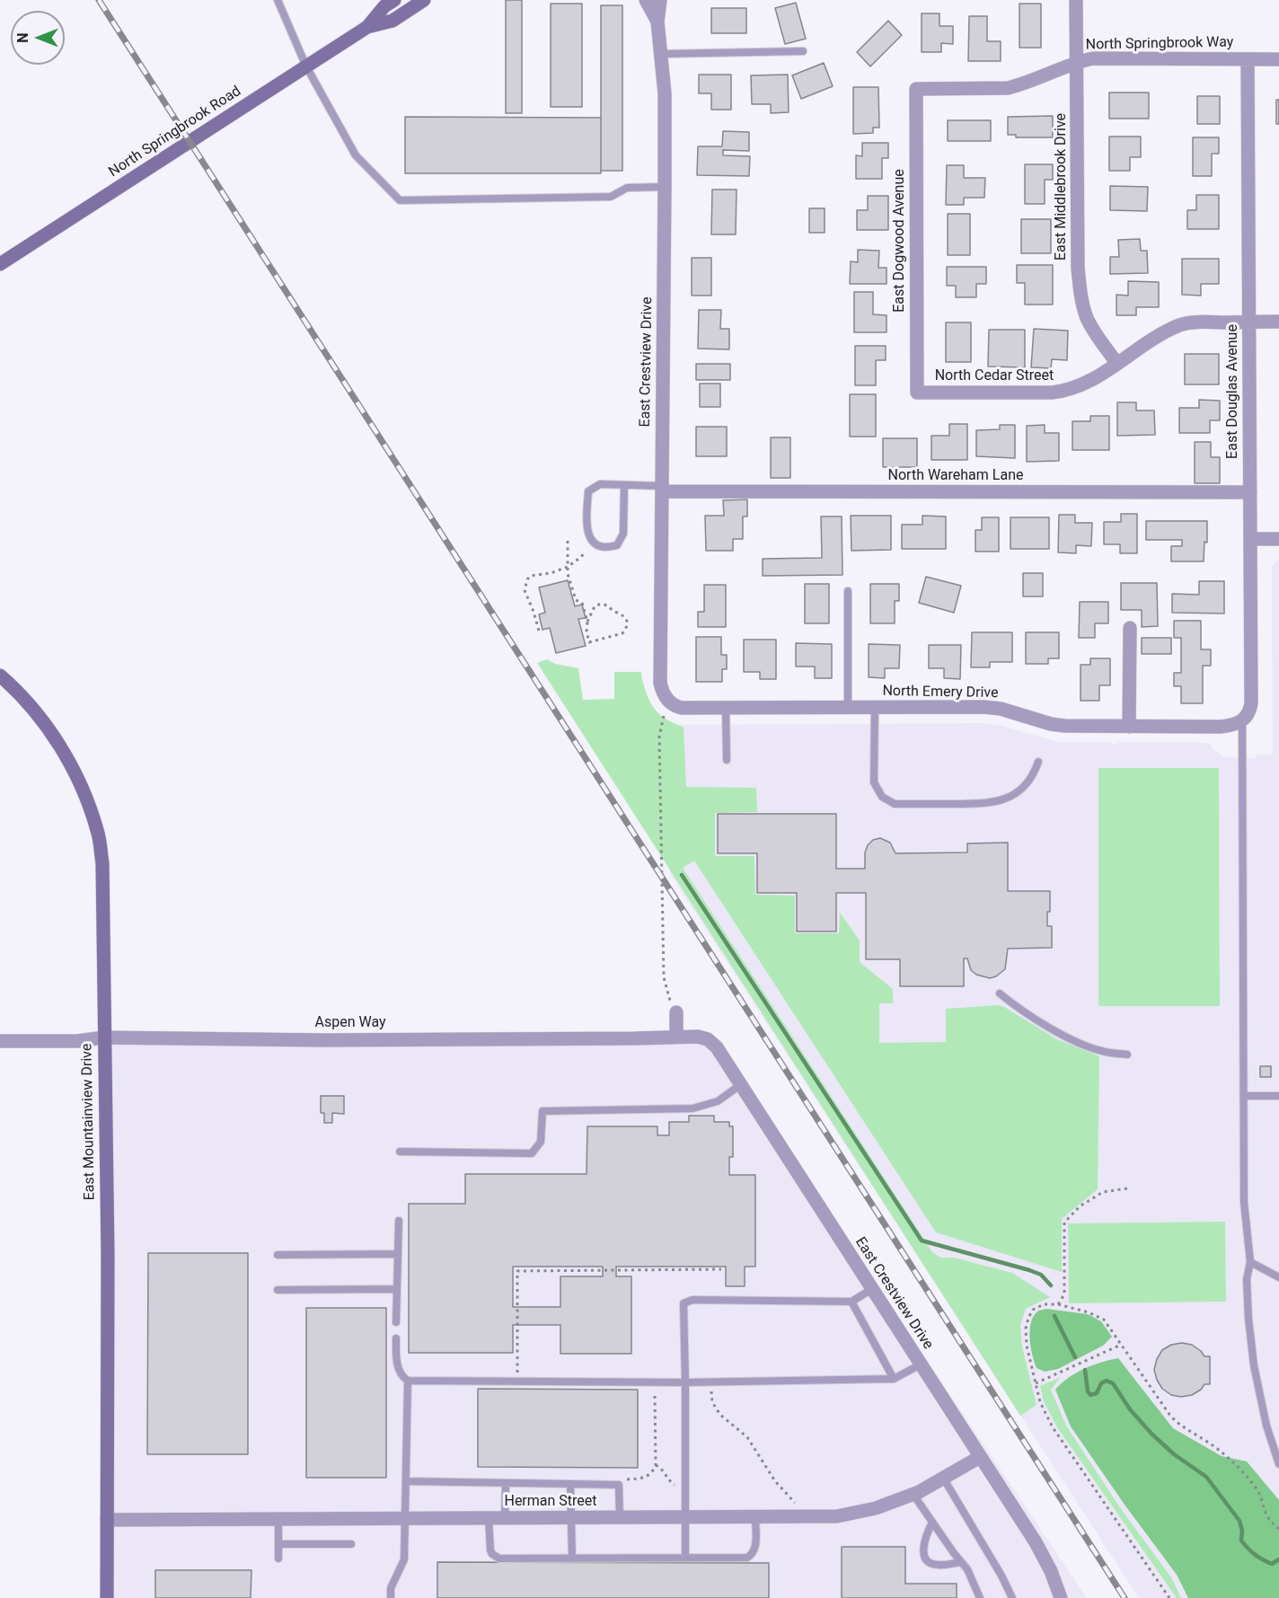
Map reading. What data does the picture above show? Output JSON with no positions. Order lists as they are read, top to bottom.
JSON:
{
  "streets": {
    "main road": ["North Springbrook Road", "East Mountainview Drive"],
    "street": [
      "North Springbrook Way",
      "East Middlebrook Drive",
      "East Dogwood Avenue",
      "East Crestview Drive",
      "North Cedar Street",
      "East Douglas Avenue",
      "North Wareham Lane",
      "North Emery Drive",
      "Aspen Way",
      "Herman Street"
    ]
  },
  "crossings": [
    ["North Springbrook Way", "East Middlebrook Drive"],
    ["North Springbrook Way", "East Dogwood Avenue"],
    ["North Springbrook Way", "East Douglas Avenue"],
    ["East Middlebrook Drive", "North Cedar Street"],
    ["East Dogwood Avenue", "North Cedar Street"],
    ["East Crestview Drive", "North Wareham Lane"],
    ["East Crestview Drive", "North Emery Drive"],
    ["East Crestview Drive", "Aspen Way"],
    ["East Crestview Drive", "Herman Street"],
    ["North Cedar Street", "East Douglas Avenue"],
    ["East Douglas Avenue", "North Wareham Lane"],
    ["East Douglas Avenue", "North Emery Drive"],
    ["Aspen Way", "East Mountainview Drive"],
    ["East Mountainview Drive", "Herman Street"]
  ],
  "north": "left"
}
